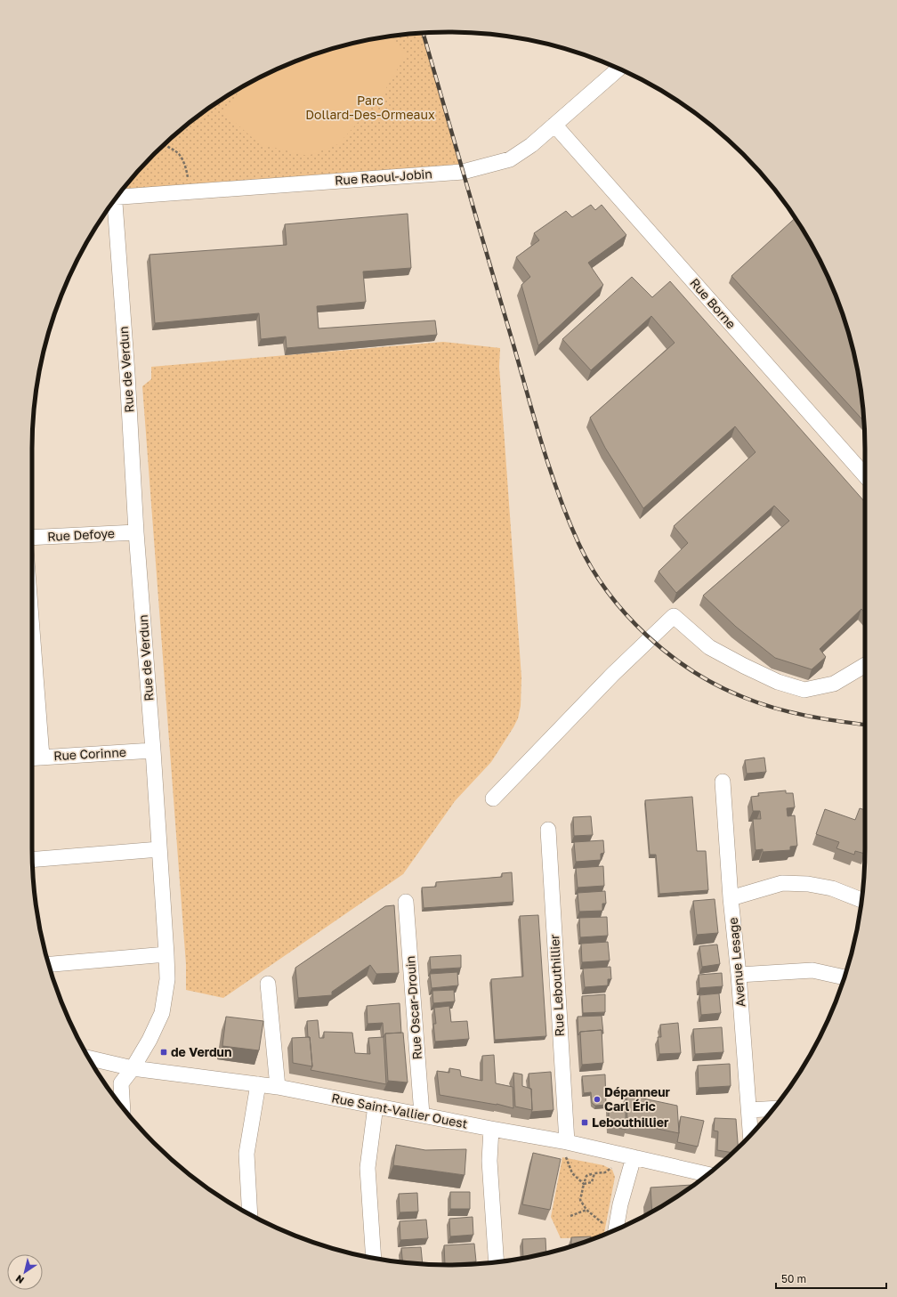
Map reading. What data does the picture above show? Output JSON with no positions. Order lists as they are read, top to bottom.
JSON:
{
  "streets": {
    "street": [
      "Rue Raoul-Jobin",
      "Rue Borne",
      "Rue de Verdun",
      "Rue Defoye",
      "Rue Corinne",
      "Avenue Lesage",
      "Rue Lebouthillier",
      "Rue Oscar-Drouin",
      "Rue Saint-Vallier Ouest"
    ]
  },
  "crossings": [
    ["Rue Raoul-Jobin", "Rue Borne"],
    ["Rue de Verdun", "Rue Defoye"],
    ["Rue de Verdun", "Rue Corinne"],
    ["Rue de Verdun", "Rue Saint-Vallier Ouest"],
    ["Rue Lebouthillier", "Rue Saint-Vallier Ouest"],
    ["Rue Oscar-Drouin", "Rue Saint-Vallier Ouest"]
  ],
  "parks": ["Parc Dollard-Des-Ormeaux"],
  "places": {
    "transit": ["de Verdun", "Lebouthillier"],
    "other": ["Dépanneur Carl Éric"]
  },
  "scale_bar": "50 m",
  "north": "bottom left"
}
